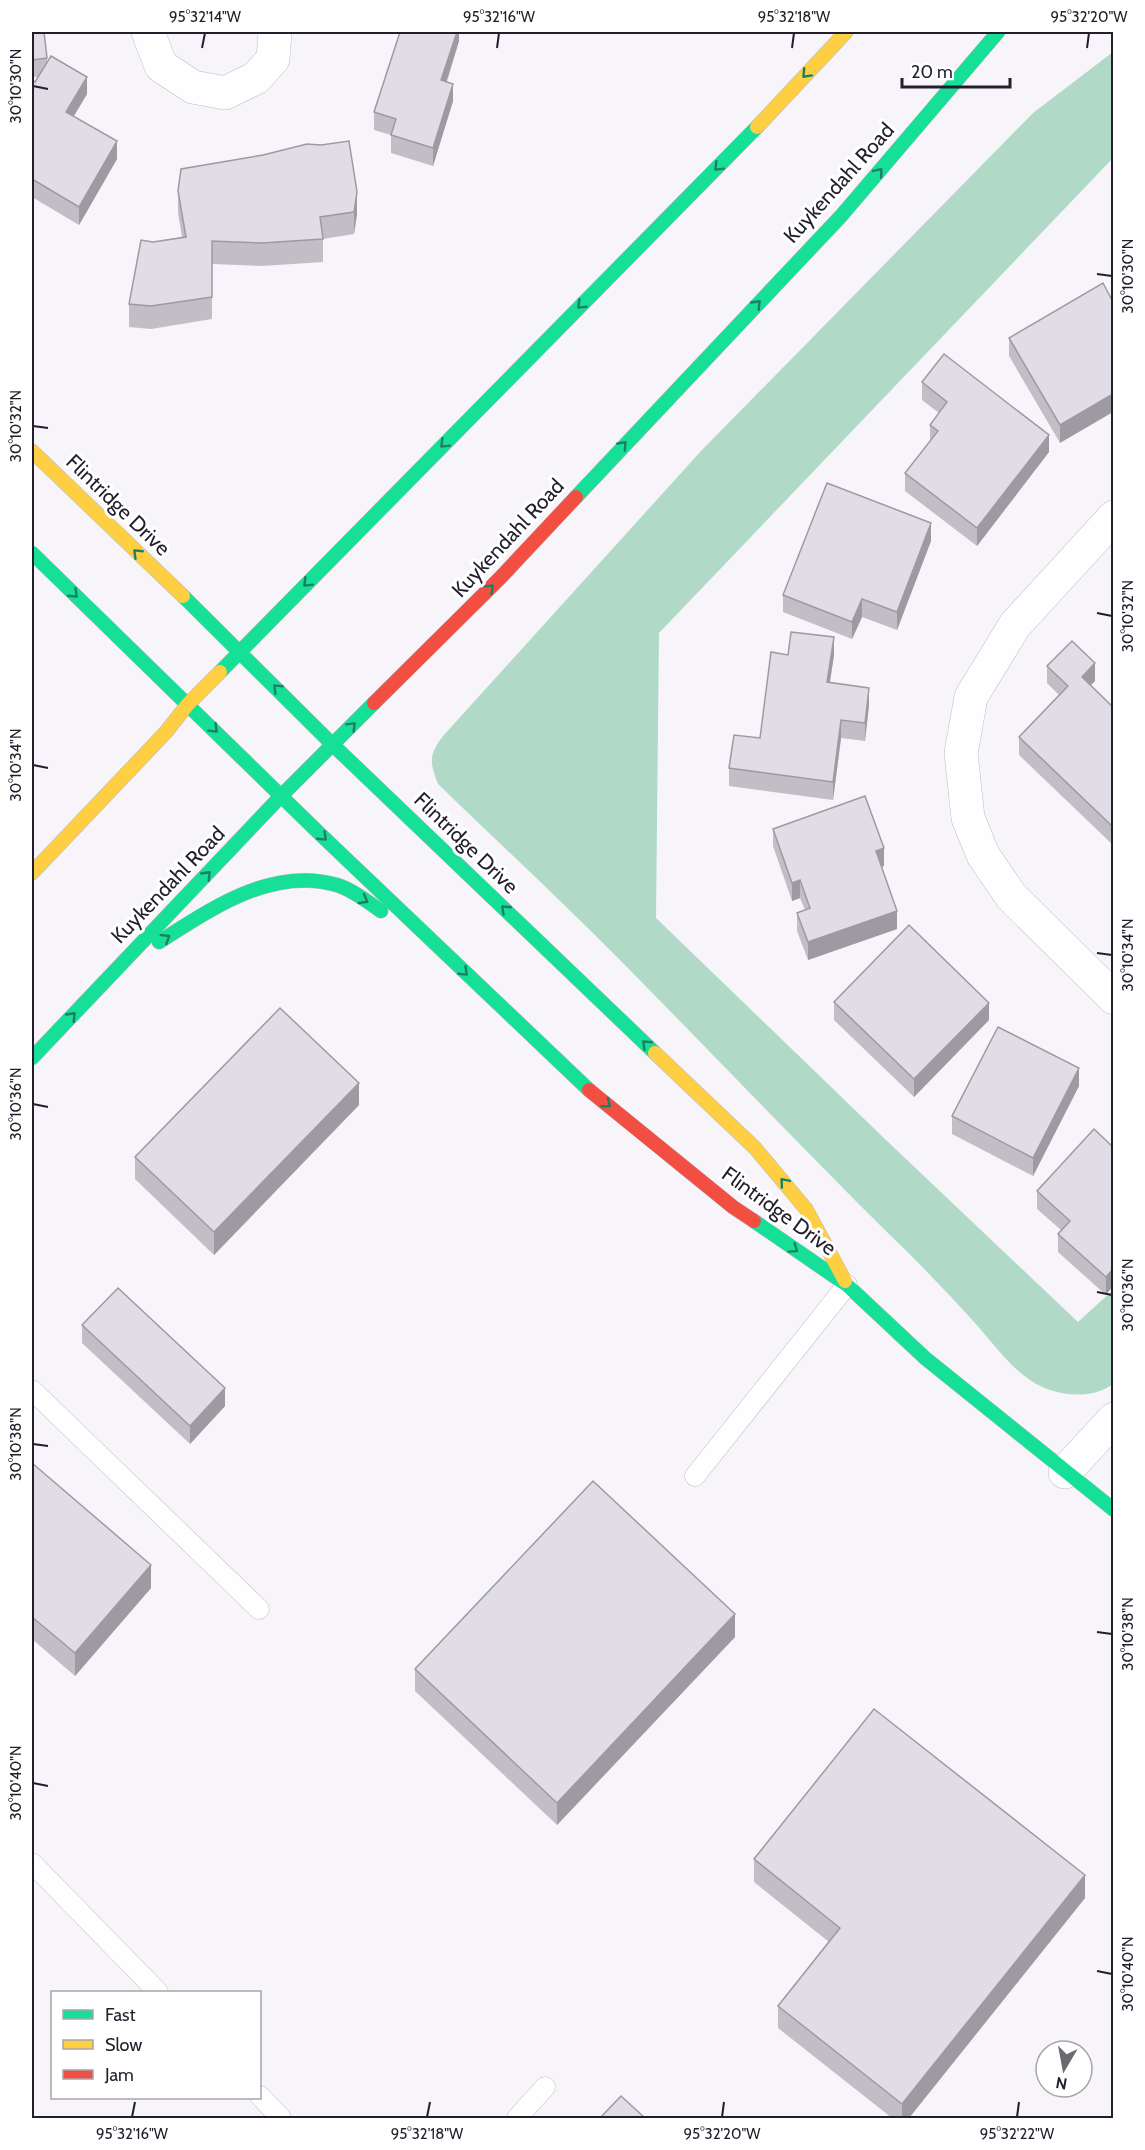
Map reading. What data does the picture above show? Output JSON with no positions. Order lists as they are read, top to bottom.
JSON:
{
  "streets": {
    "street": ["Kuykendahl Road", "Flintridge Drive"]
  },
  "crossings": [
    ["Kuykendahl Road", "Flintridge Drive"]
  ],
  "one_way": ["Kuykendahl Road"],
  "legend": ["Fast", "Slow", "Jam"],
  "scale_bar": "20 m",
  "north": "bottom",
  "coordinates": [
    "95°32'14\"W",
    "95°32'16\"W",
    "95°32'18\"W",
    "95°32'20\"W",
    "30°10'30\"N",
    "30°10'32\"N",
    "30°10'34\"N",
    "30°10'36\"N",
    "30°10'38\"N",
    "30°10'40\"N",
    "95°32'22\"W"
  ]
}
